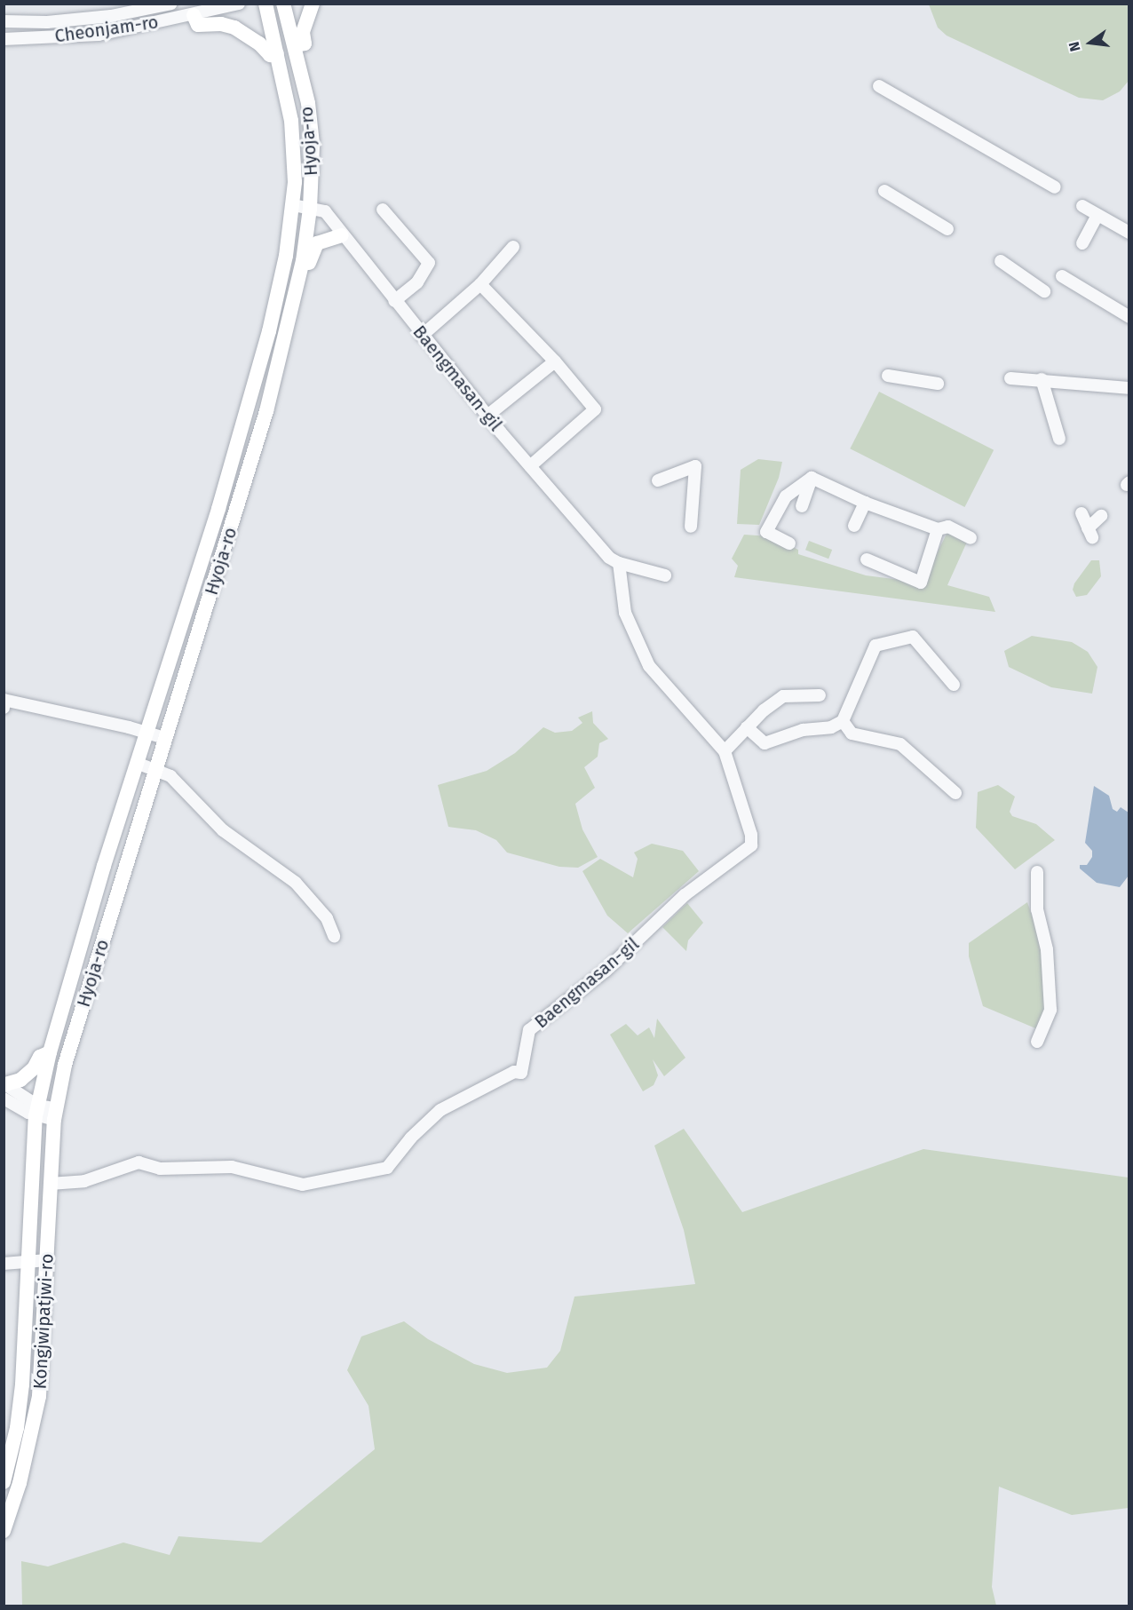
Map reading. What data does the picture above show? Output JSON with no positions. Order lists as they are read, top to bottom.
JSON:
{
  "streets": {
    "main road": ["Hyoja-ro", "Kongjwipatjwi-ro"],
    "street": ["Cheonjam-ro", "Baengmasan-gil"]
  },
  "crossings": [
    ["Hyoja-ro", "Baengmasan-gil"],
    ["Hyoja-ro", "Kongjwipatjwi-ro"],
    ["Baengmasan-gil", "Kongjwipatjwi-ro"]
  ],
  "north": "left"
}
